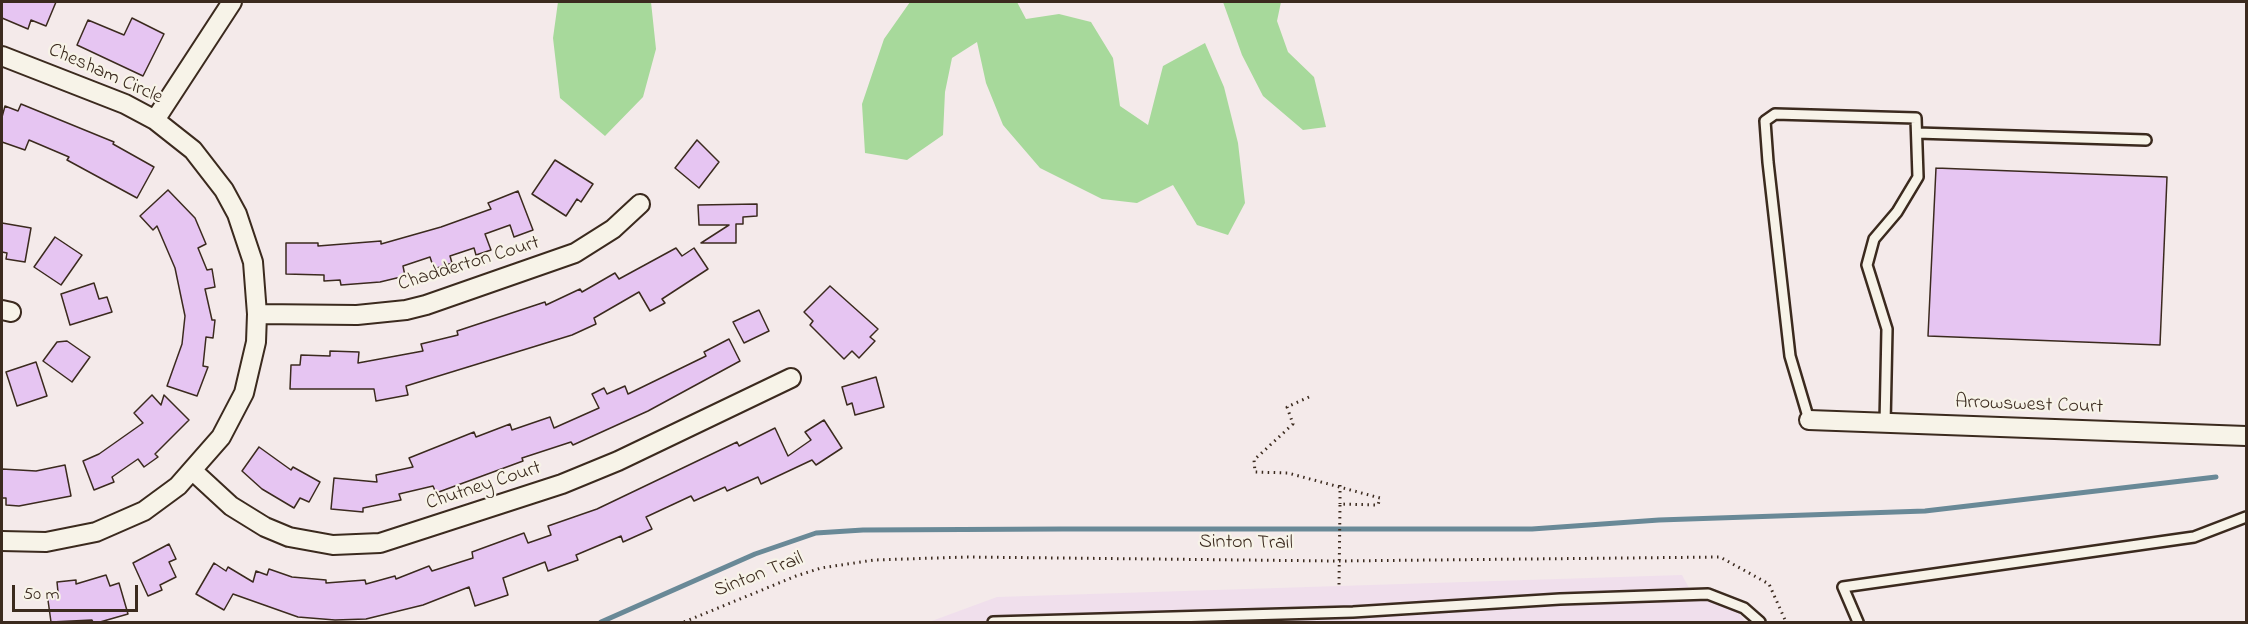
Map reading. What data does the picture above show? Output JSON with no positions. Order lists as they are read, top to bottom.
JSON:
{
  "streets": {
    "street": [
      "Chesham Circle",
      "Chadderton Court",
      "Arrowswest Court",
      "Chutney Court"
    ],
    "path": ["Sinton Trail"]
  },
  "crossings": [
    ["Chesham Circle", "Chadderton Court"],
    ["Chesham Circle", "Chutney Court"]
  ],
  "scale_bar": "50 m"
}
